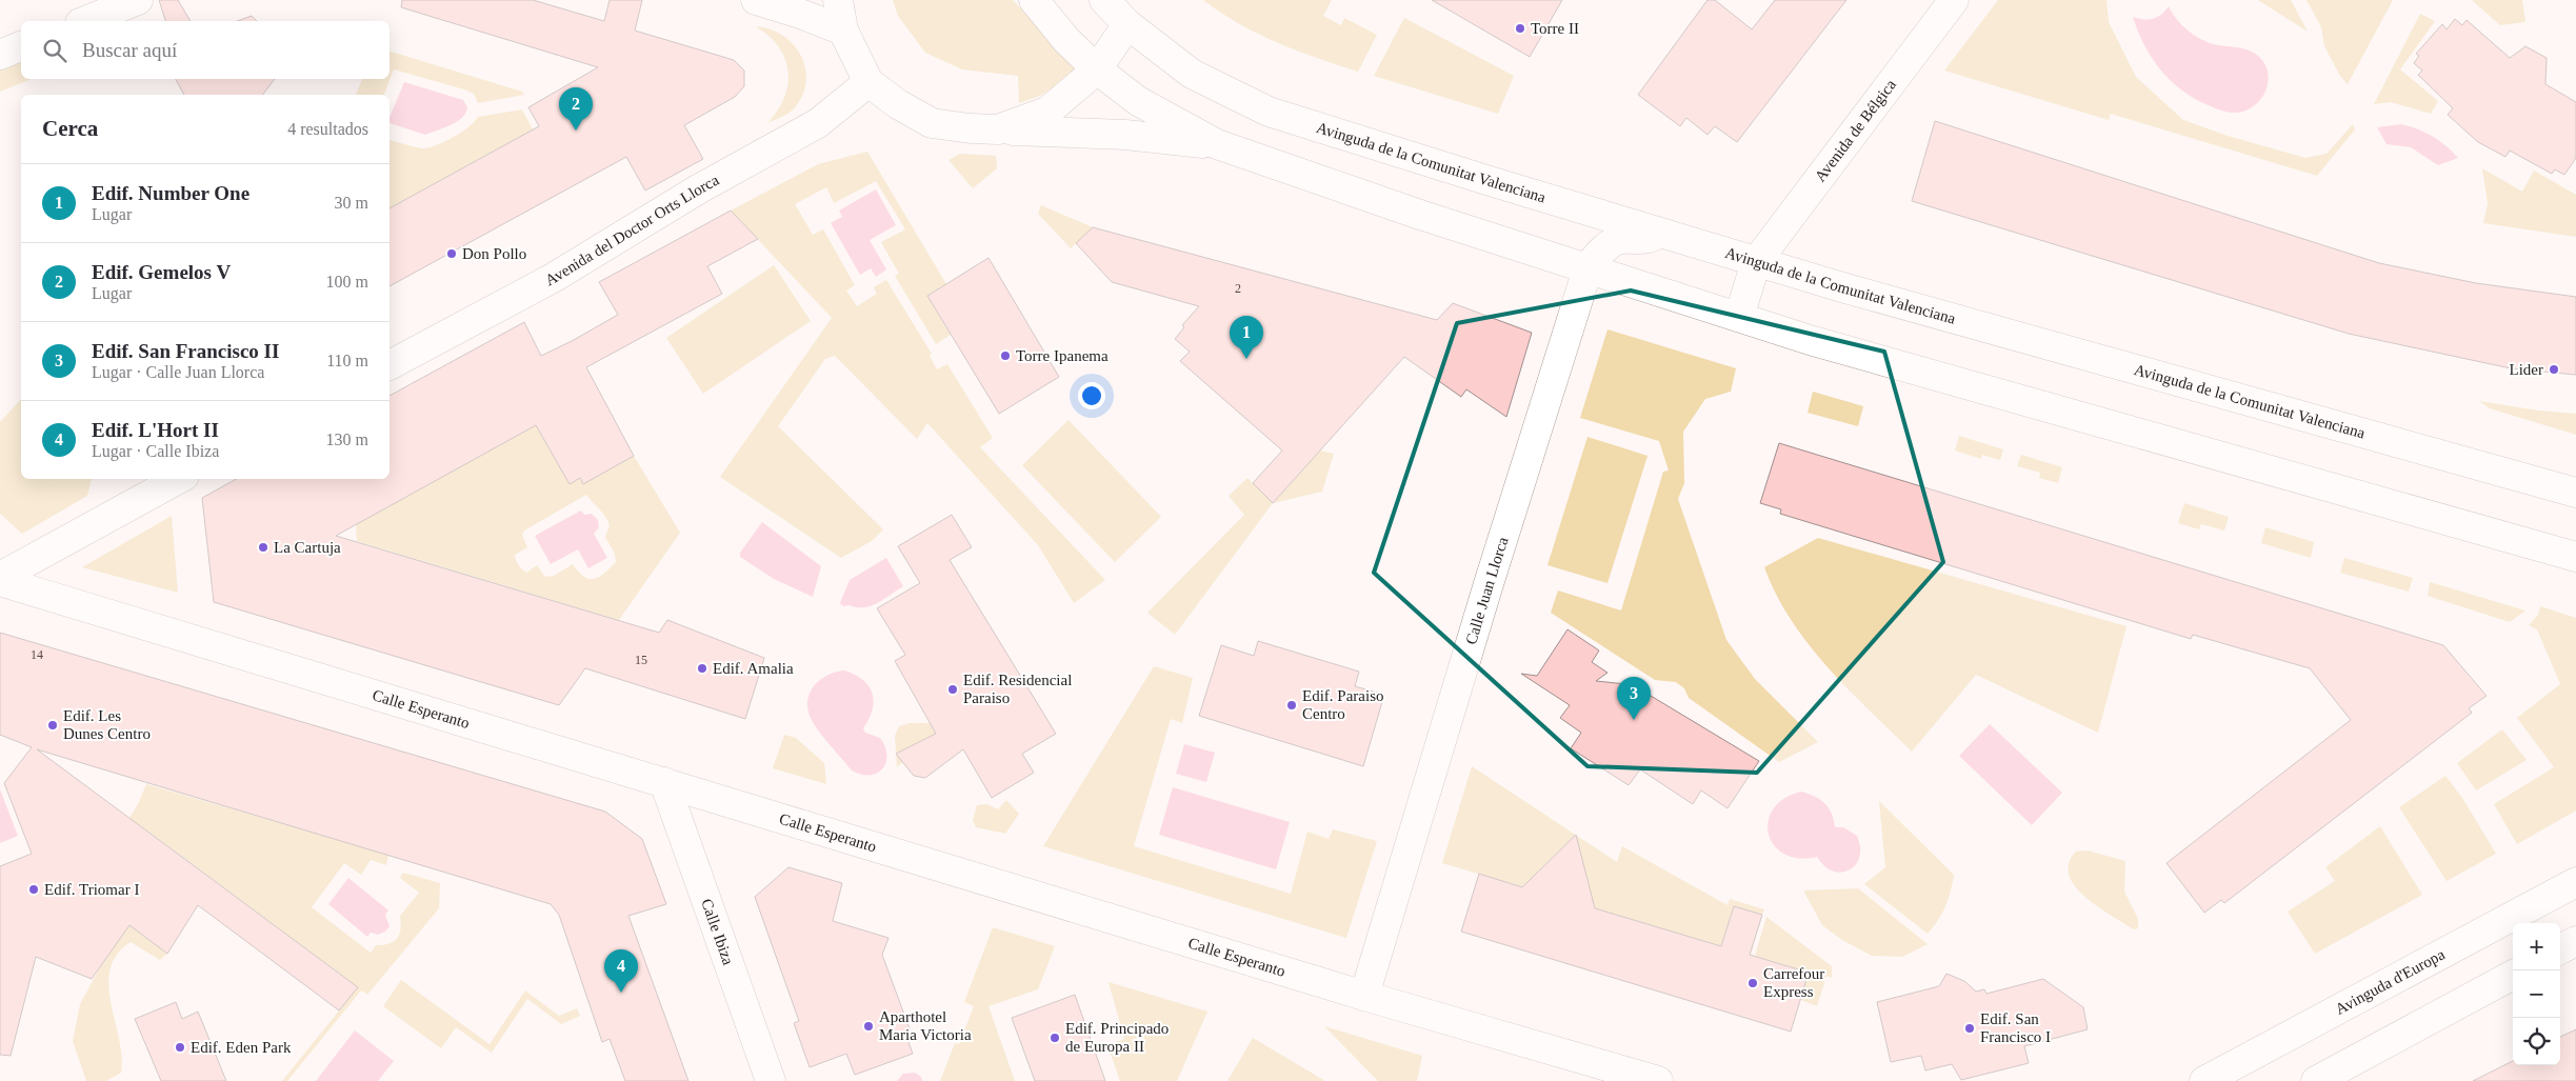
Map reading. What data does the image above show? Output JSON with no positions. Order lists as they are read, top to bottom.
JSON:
{
  "streets": {
    "main road": [
      "Avenida de Bélgica",
      "Avinguda de la Comunitat Valenciana",
      "Avenida del Doctor Orts Llorca",
      "Calle Juan Llorca",
      "Calle Esperanto",
      "Calle Ibiza",
      "Avinguda d'Europa"
    ]
  },
  "crossings": [
    ["Avenida de Bélgica", "Avinguda de la Comunitat Valenciana"],
    ["Avinguda de la Comunitat Valenciana", "Calle Juan Llorca"],
    ["Calle Juan Llorca", "Calle Esperanto"],
    ["Calle Esperanto", "Calle Ibiza"]
  ],
  "places": [
    "Torre II",
    "Don Pollo",
    "Torre Ipanema",
    "Lider",
    "La Cartuja",
    "Edif. Amalia",
    "Edif. Residencial Paraiso",
    "Edif. Paraiso Centro",
    "Edif. Les Dunes Centro",
    "Edif. Triomar I",
    "Carrefour Express",
    "Aparthotel Maria Victoria",
    "Edif. San Francisco I",
    "Edif. Principado de Europa II",
    "Edif. Eden Park"
  ],
  "house_numbers": ["2", "14", "15"],
  "page": {
    "search": "Buscar aquí",
    "pins": [
      "2",
      "1",
      "3",
      "4"
    ],
    "heading": ["Cerca", "4 resultados"],
    "list": [
      {
        "mark": "1",
        "name": "Edif. Number One",
        "note": "Lugar",
        "value": "30 m"
      },
      {
        "mark": "2",
        "name": "Edif. Gemelos V",
        "note": "Lugar",
        "value": "100 m"
      },
      {
        "mark": "3",
        "name": "Edif. San Francisco II",
        "note": "Lugar · Calle Juan Llorca",
        "value": "110 m"
      },
      {
        "mark": "4",
        "name": "Edif. L'Hort II",
        "note": "Lugar · Calle Ibiza",
        "value": "130 m"
      }
    ],
    "map_buttons": ["+", "−"]
  }
}
